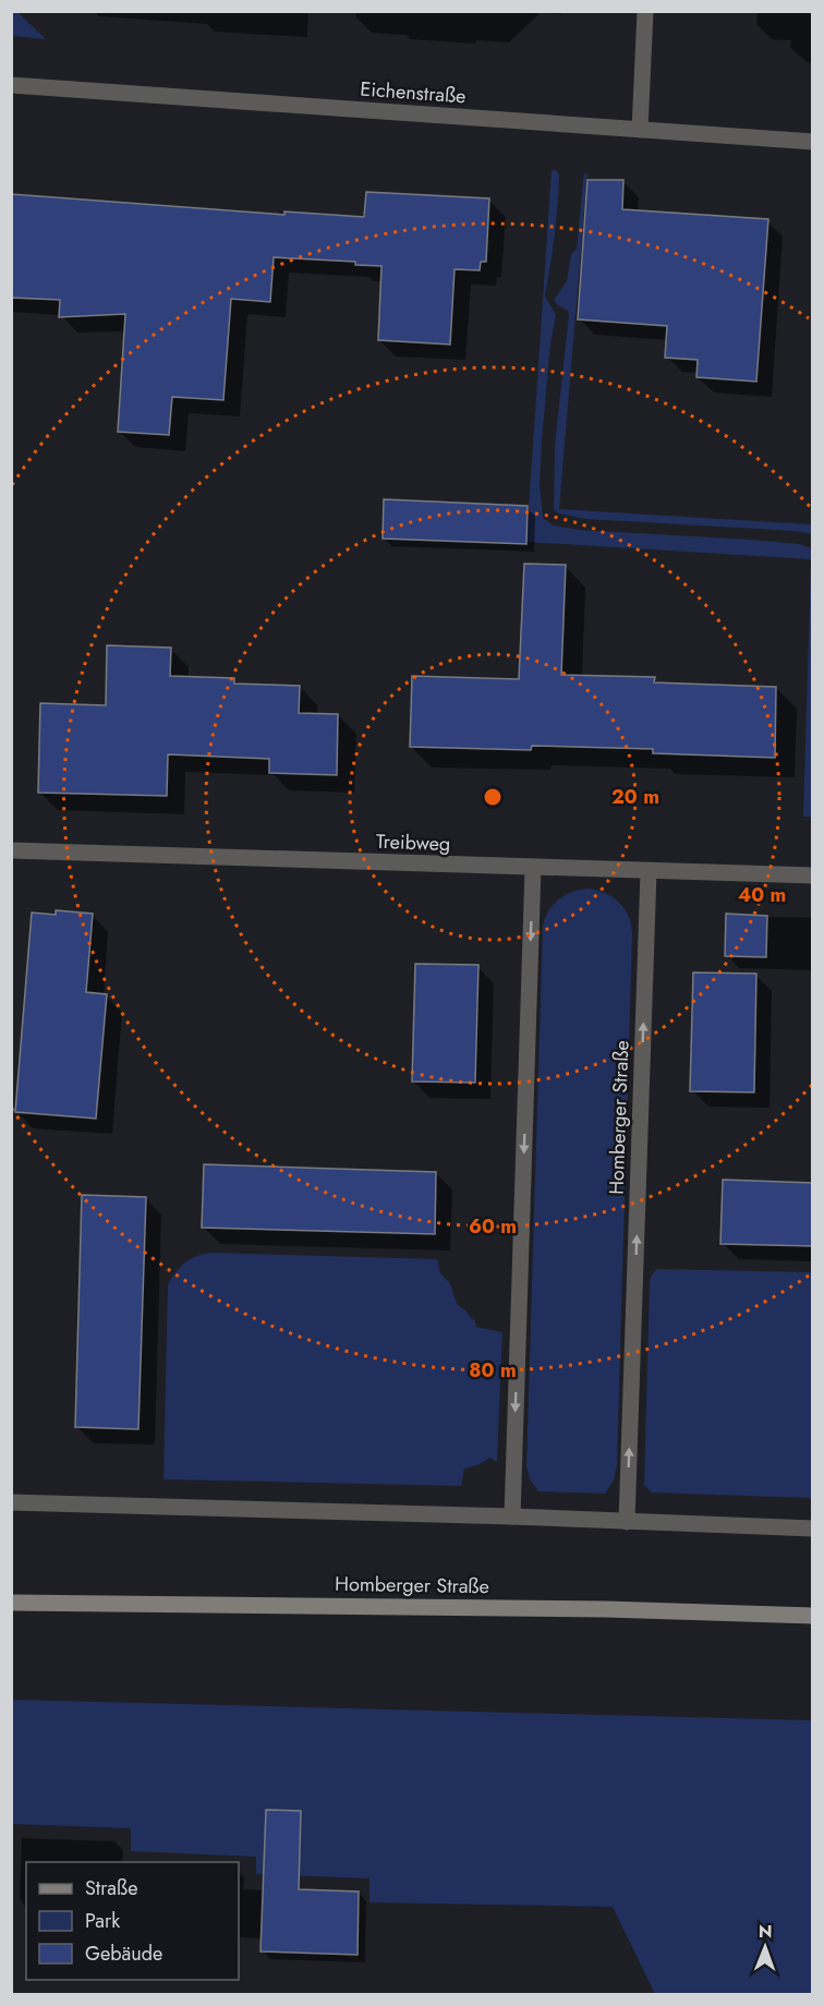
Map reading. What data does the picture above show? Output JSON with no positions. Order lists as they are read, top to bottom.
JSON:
{
  "streets": {
    "main road": ["Homberger Straße"],
    "street": ["Eichenstraße", "Treibweg"]
  },
  "crossings": [
    ["Treibweg", "Homberger Straße"]
  ],
  "legend": ["Straße", "Park", "Gebäude"],
  "north": "top",
  "rings": [
    "20 m",
    "40 m",
    "60 m",
    "80 m"
  ]
}
